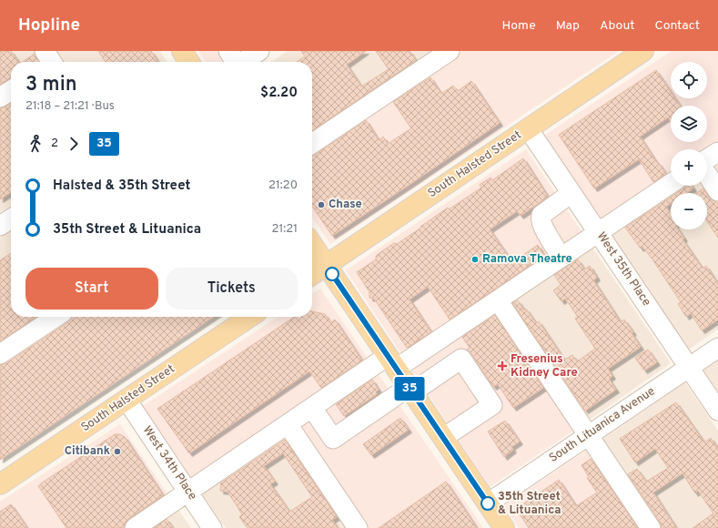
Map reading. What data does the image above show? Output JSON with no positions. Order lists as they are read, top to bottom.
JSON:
{
  "streets": {
    "main road": ["South Halsted Street"],
    "street": ["West 35th Place", "South Lituanica Avenue", "West 34th Place"]
  },
  "crossings": [
    ["South Halsted Street", "West 35th Place"],
    ["South Halsted Street", "West 34th Place"],
    ["West 35th Place", "South Lituanica Avenue"]
  ],
  "places": {
    "other": [
      "Chase",
      "Ramova Theatre",
      "Citibank",
      "35th Street & Lituanica"
    ],
    "health": ["Fresenius Kidney Care"]
  },
  "lines": ["bus line 35"],
  "page": {
    "header": "Hopline",
    "nav": [
      "Home",
      "Map",
      "About",
      "Contact"
    ],
    "on_map": "35",
    "map_buttons": ["+", "−"],
    "heading": ["3 min", "21:18 – 21:21 · Bus", "$2.20"],
    "legs": ["2", "35"],
    "list": [
      {
        "name": "Halsted & 35th Street",
        "value": "21:20"
      },
      {
        "name": "35th Street & Lituanica",
        "value": "21:21"
      }
    ],
    "buttons": ["Start", "Tickets"]
  }
}
